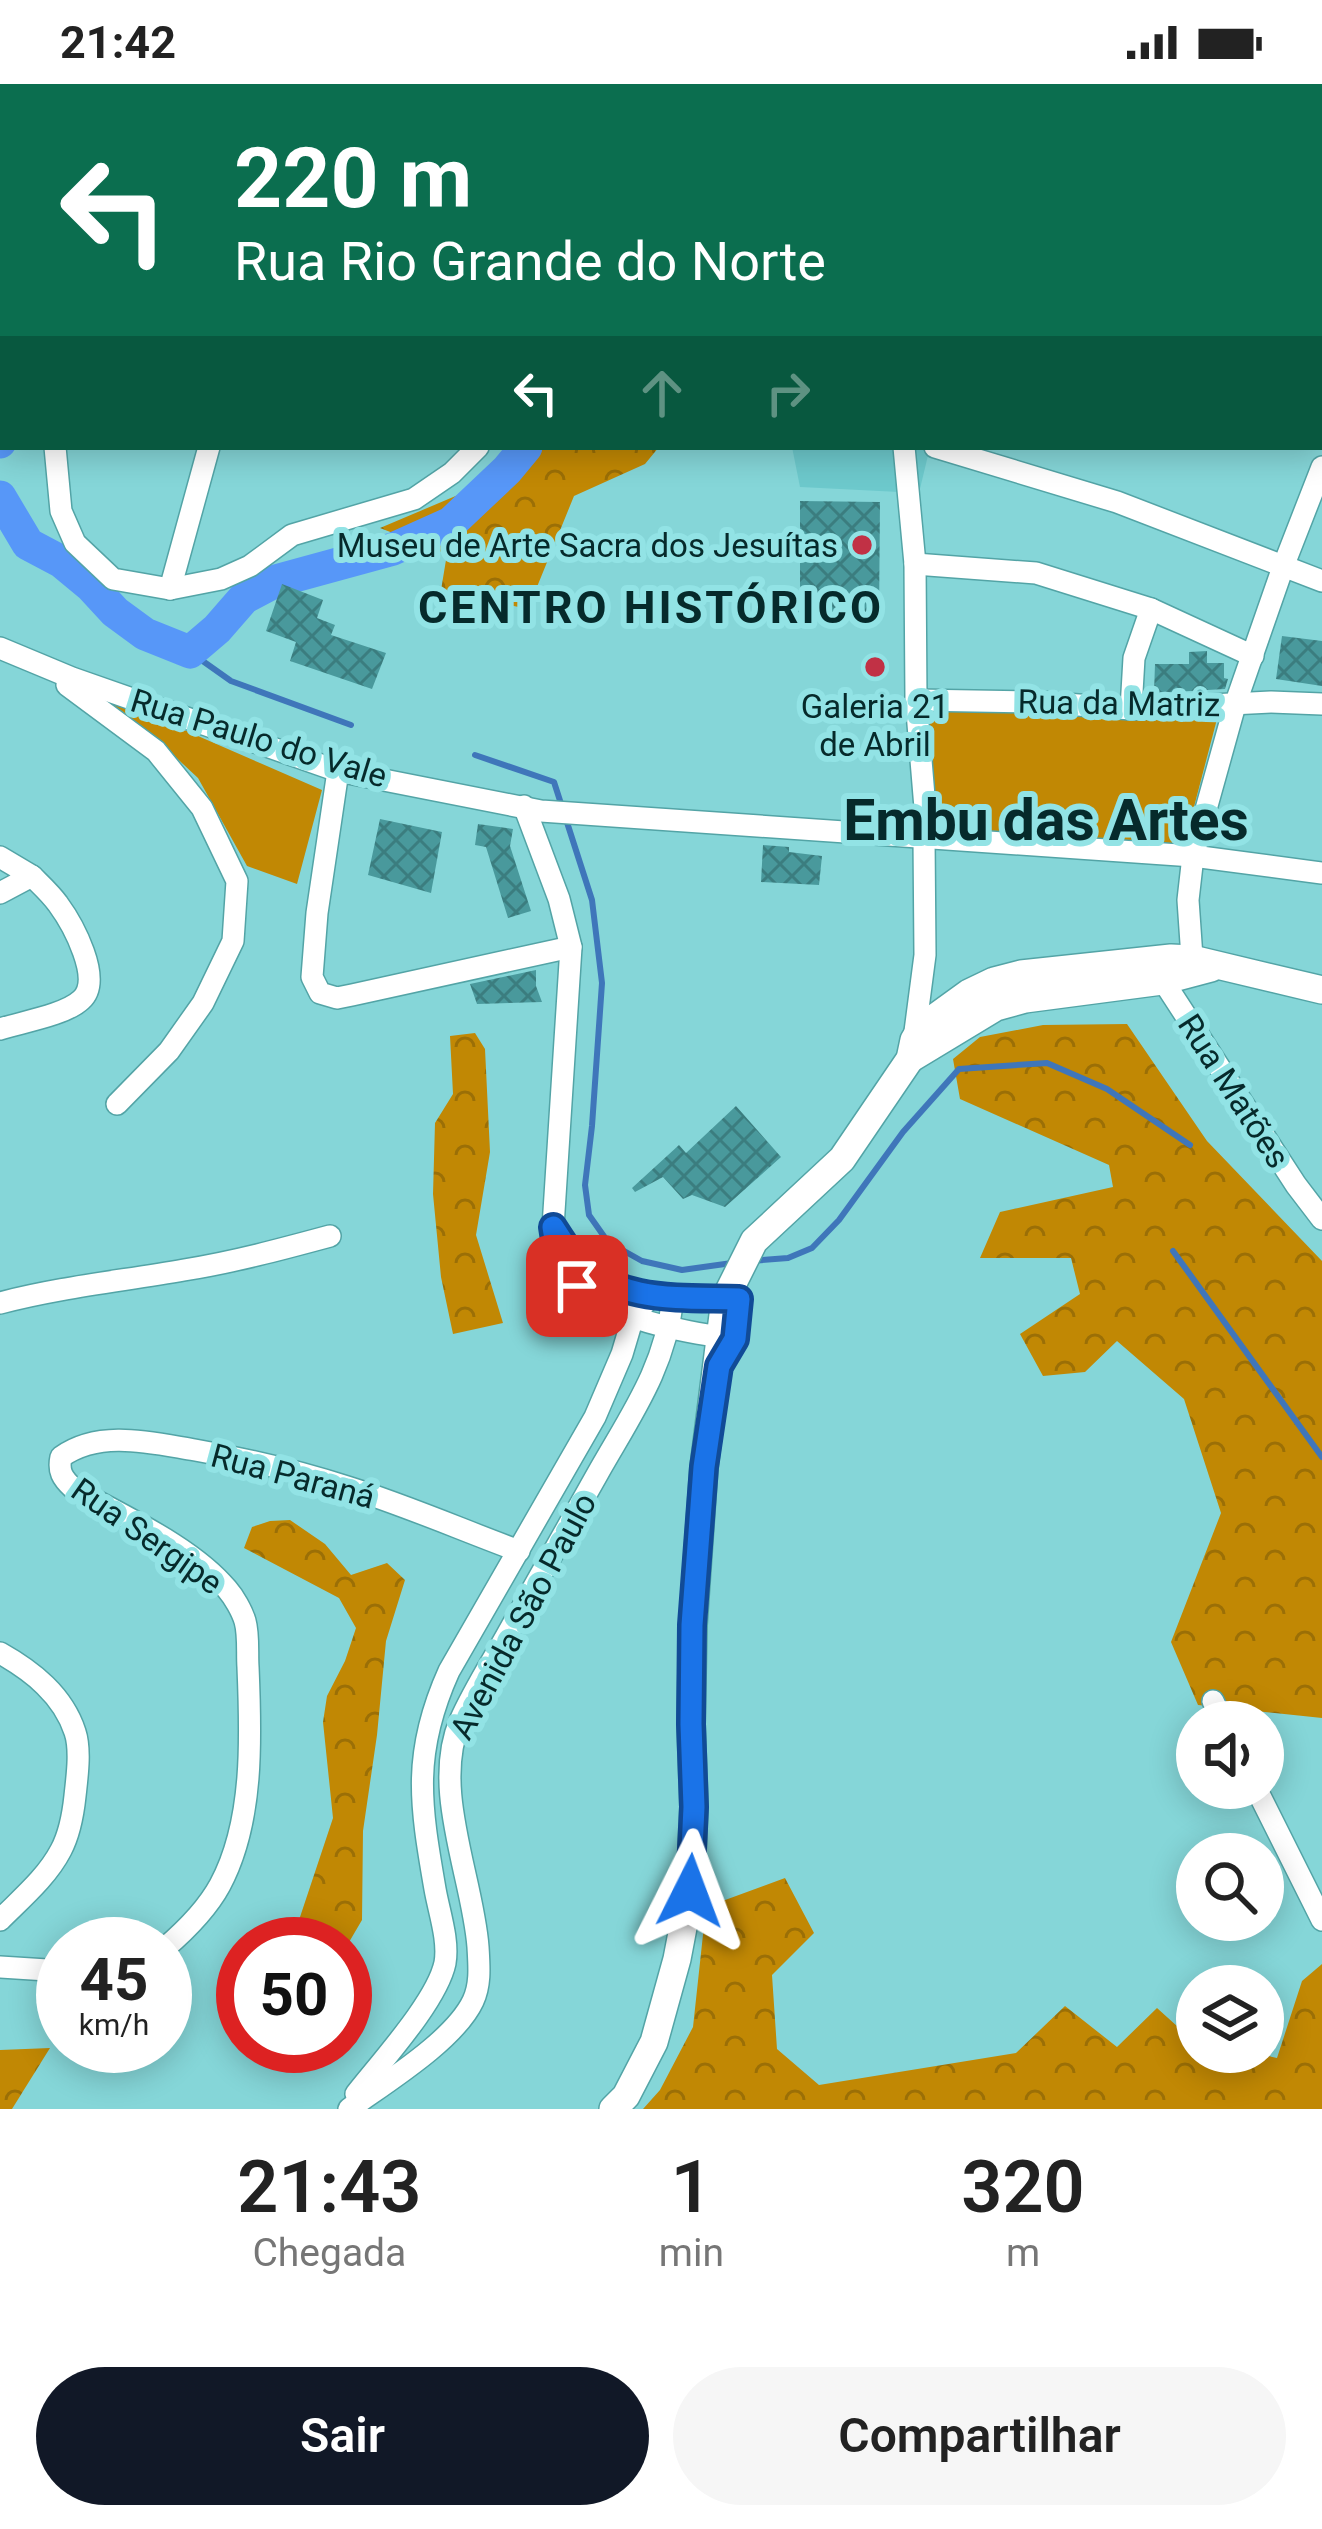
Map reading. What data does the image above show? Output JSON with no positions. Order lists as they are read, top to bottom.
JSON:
{
  "streets": {
    "street": [
      "Rua da Matriz",
      "Rua Paulo do Vale",
      "Rua Matões",
      "Rua Paraná",
      "Rua Sergipe",
      "Avenida São Paulo"
    ]
  },
  "crossings": [
    ["Rua Paraná", "Rua Sergipe"],
    ["Rua Paraná", "Avenida São Paulo"]
  ],
  "districts": ["CENTRO HISTÓRICO", "Embu das Artes"],
  "places": ["Museu de Arte Sacra dos Jesuítas", "Galeria 21 de Abril"],
  "page": {
    "status": "21:42",
    "turn": ["220 m", "Rua Rio Grande do Norte"],
    "speed": "45 km/h",
    "limit": "50",
    "eta": [
      "21:43",
      "Chegada",
      "1",
      "min",
      "320",
      "m"
    ],
    "buttons": ["Sair", "Compartilhar"]
  }
}
